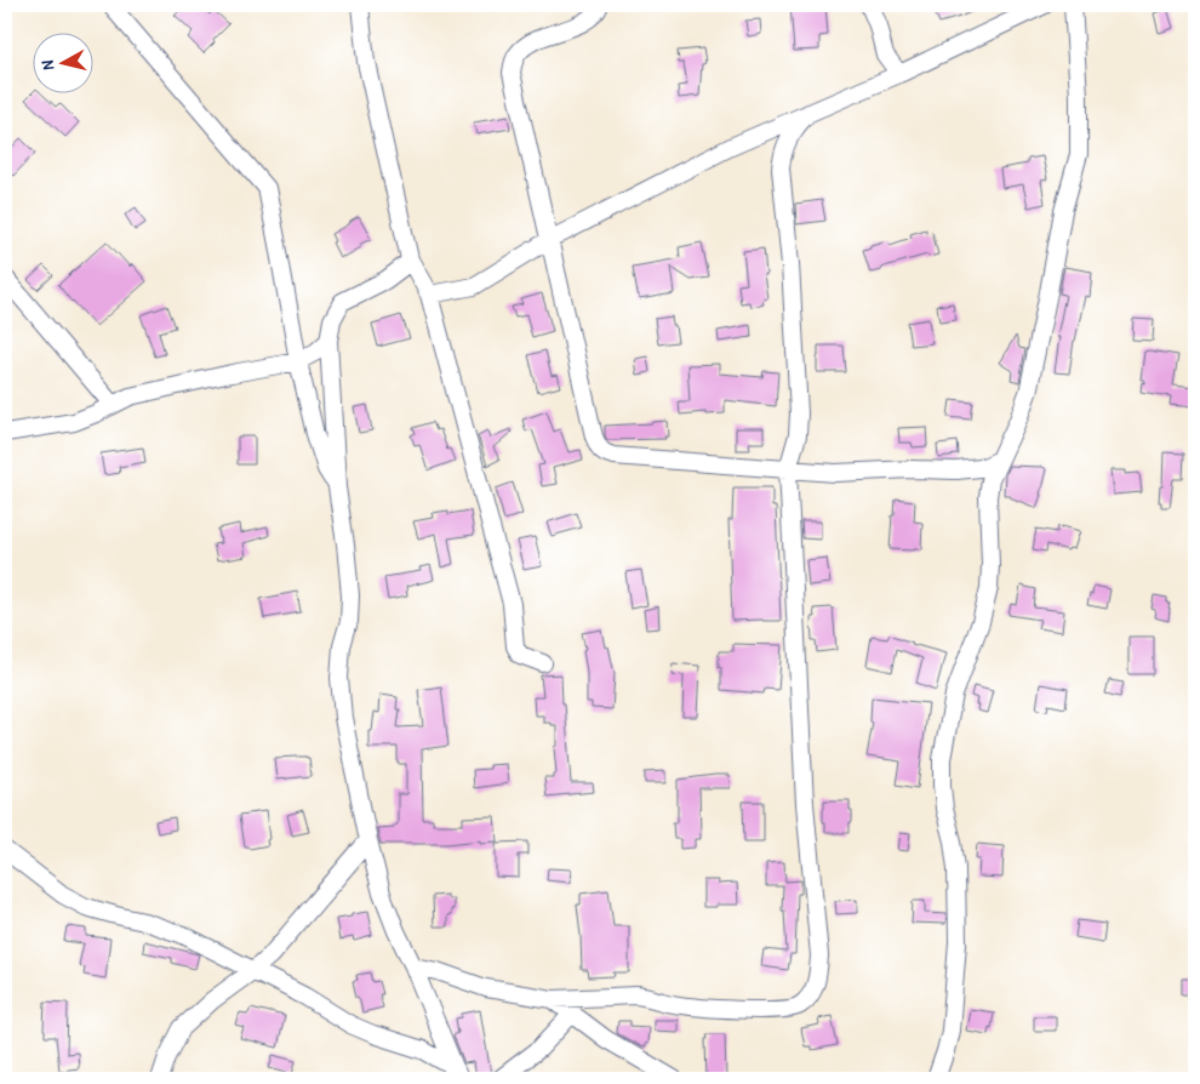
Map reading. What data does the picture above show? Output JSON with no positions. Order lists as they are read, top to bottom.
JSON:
{
  "north": "left"
}
